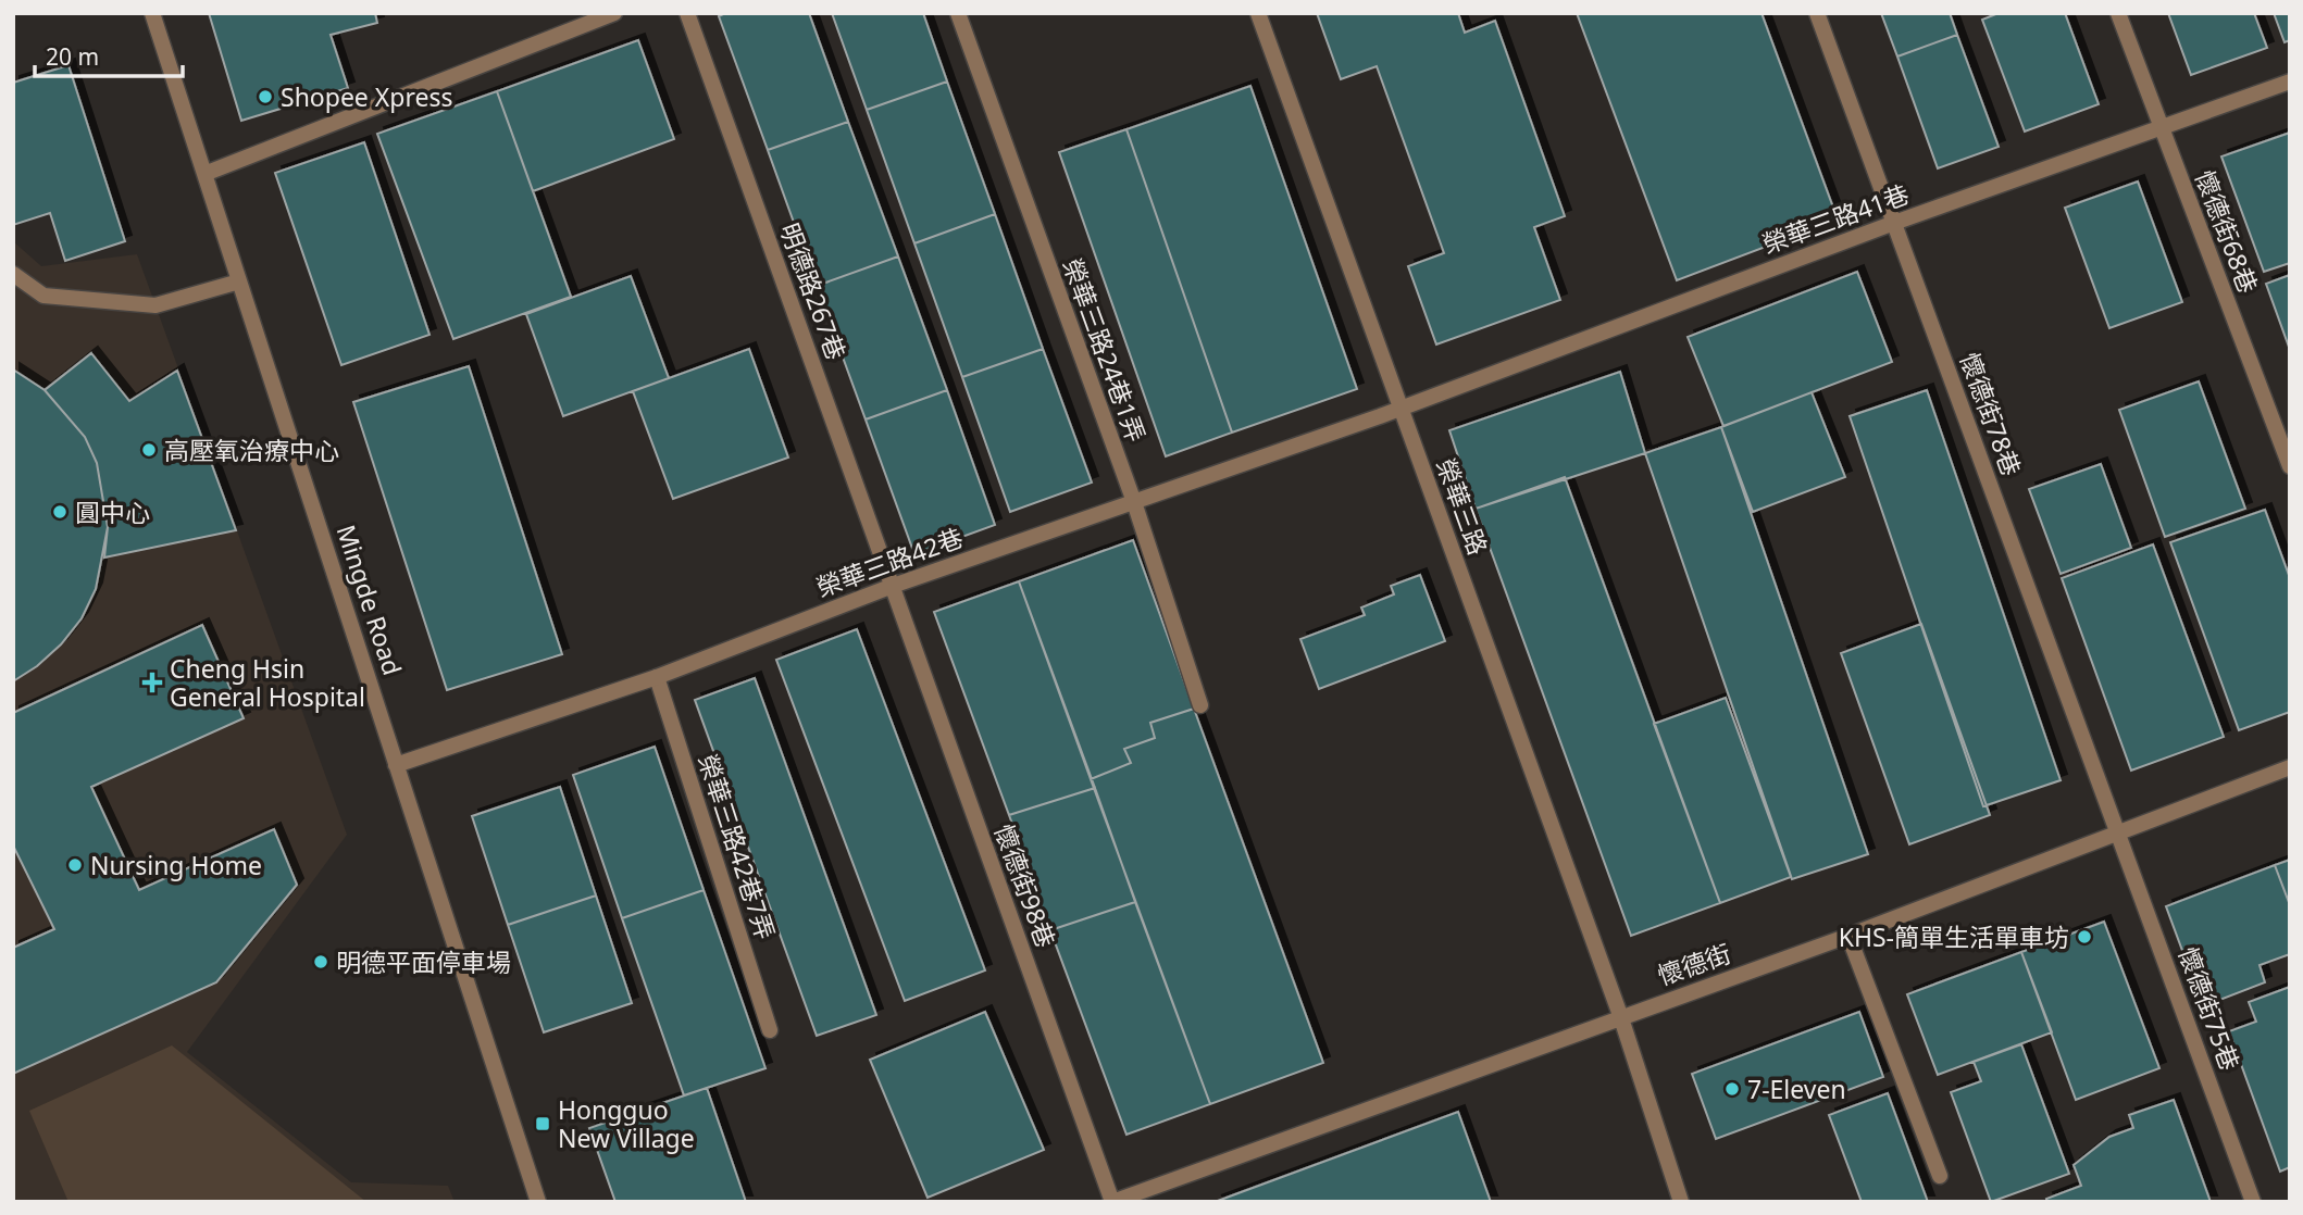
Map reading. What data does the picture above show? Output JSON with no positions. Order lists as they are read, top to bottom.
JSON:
{
  "streets": {
    "street": [
      "榮華三路41巷",
      "懷德街68巷",
      "明德路267巷",
      "榮華三路24巷1弄",
      "懷德街78巷",
      "榮華三路",
      "榮華三路42巷",
      "Mingde Road",
      "榮華三路42巷7弄",
      "懷德街98巷",
      "懷德街",
      "懷德街75巷"
    ]
  },
  "crossings": [
    ["榮華三路41巷", "懷德街68巷"],
    ["榮華三路41巷", "懷德街78巷"],
    ["榮華三路41巷", "榮華三路"],
    ["榮華三路41巷", "榮華三路42巷"],
    ["明德路267巷", "榮華三路42巷"],
    ["明德路267巷", "懷德街98巷"],
    ["榮華三路24巷1弄", "榮華三路42巷"],
    ["懷德街78巷", "懷德街"],
    ["懷德街78巷", "懷德街75巷"],
    ["榮華三路", "榮華三路42巷"],
    ["榮華三路", "懷德街"],
    ["榮華三路42巷", "Mingde Road"],
    ["榮華三路42巷", "榮華三路42巷7弄"],
    ["榮華三路42巷", "懷德街98巷"],
    ["懷德街98巷", "懷德街"],
    ["懷德街", "懷德街75巷"]
  ],
  "places": {
    "other": [
      "Shopee Xpress",
      "高壓氧治療中心",
      "圓中心",
      "Nursing Home",
      "KHS-簡單生活單車坊",
      "明德平面停車場",
      "7-Eleven"
    ],
    "health": ["Cheng Hsin General Hospital"],
    "transit": ["Hongguo New Village"]
  },
  "scale_bar": "20 m"
}
